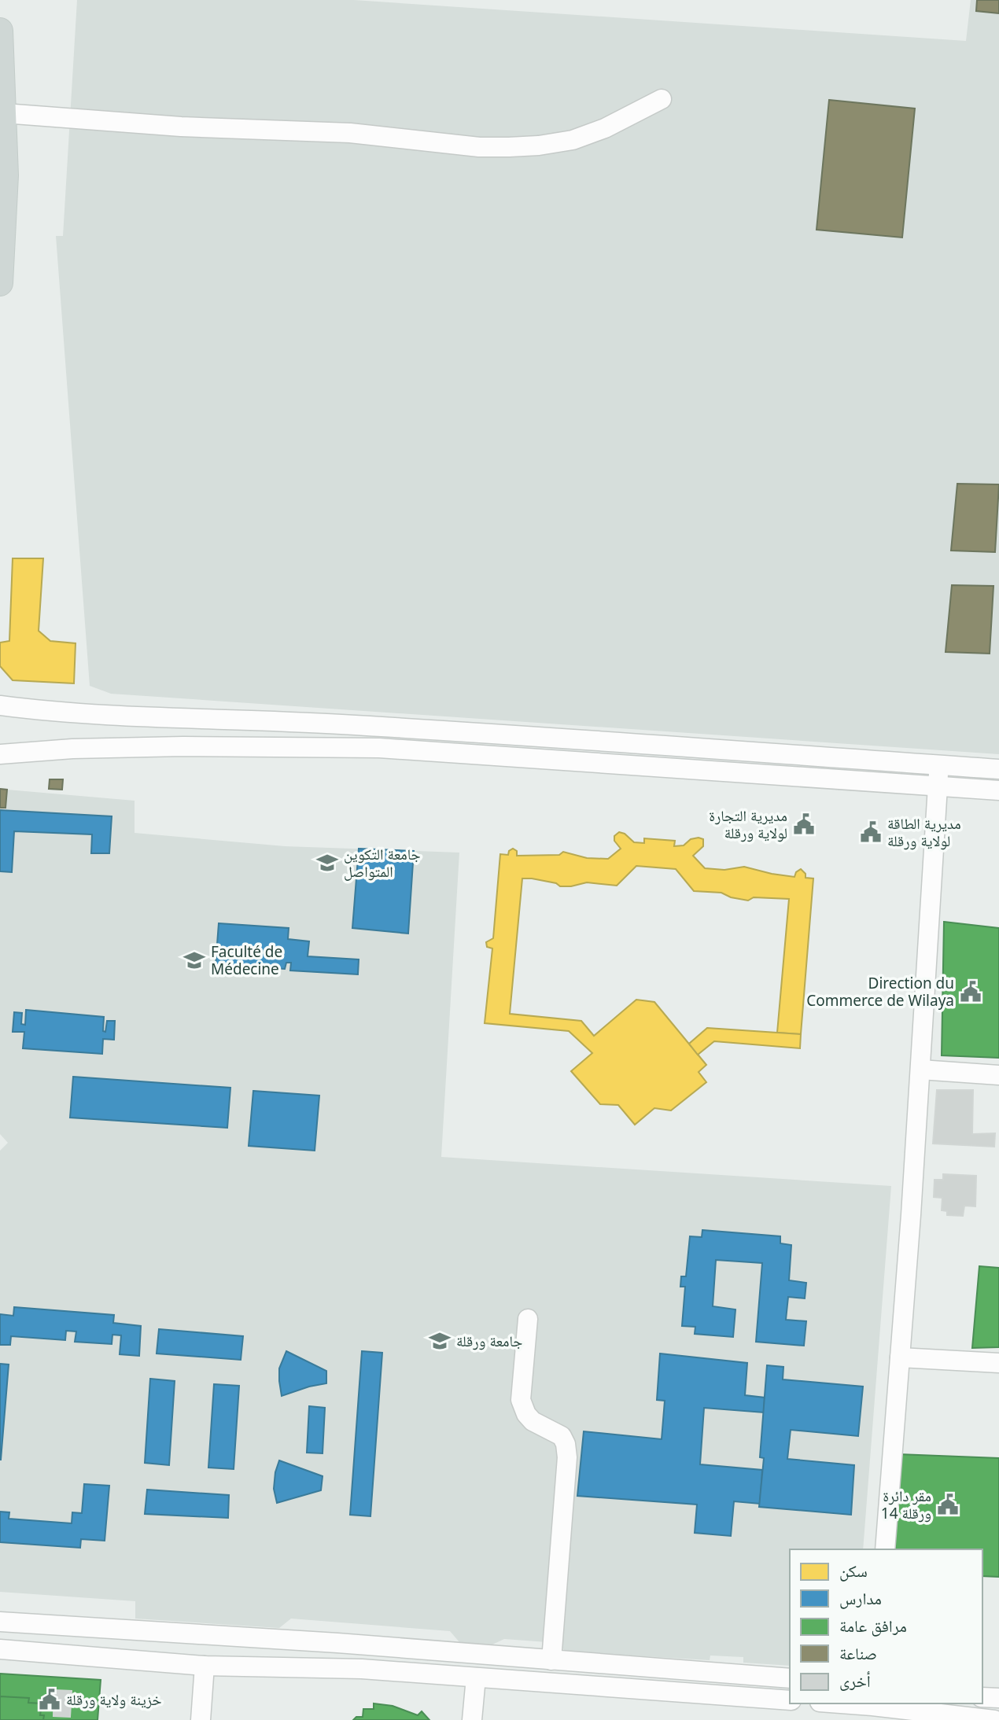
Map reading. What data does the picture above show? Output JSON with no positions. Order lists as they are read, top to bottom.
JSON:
{
  "places": {
    "public building": [
      "مديرية التجارة لولاية ورقلة",
      "مديرية الطاقة لولاية ورقلة",
      "Direction du Commerce de Wilaya",
      "مقر دائرة ورقلة 14",
      "خزينة ولاية ورقلة"
    ],
    "school or university": ["جامعة التكوين المتواصل", "Faculté de Médecine", "جامعة ورقلة"]
  },
  "legend": [
    "سكن",
    "مدارس",
    "مرافق عامة",
    "صناعة",
    "أخرى"
  ]
}
